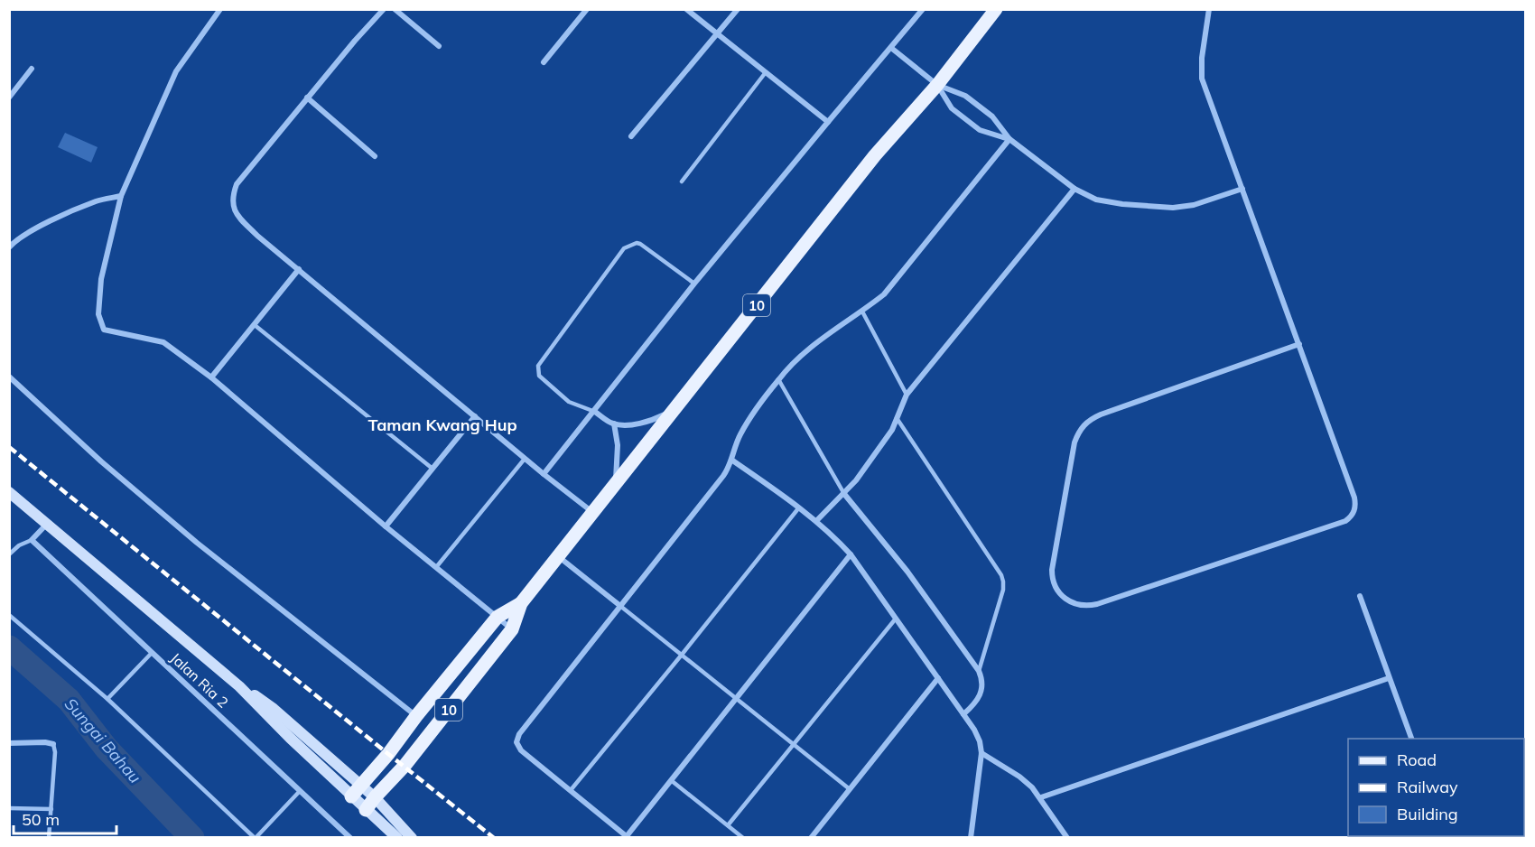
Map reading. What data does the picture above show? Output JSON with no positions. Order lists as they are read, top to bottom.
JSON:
{
  "streets": {
    "main road": ["10"],
    "street": ["Jalan Ria 2"]
  },
  "districts": ["Taman Kwang Hup"],
  "water": ["Sungai Bahau"],
  "legend": ["Road", "Railway", "Building"],
  "scale_bar": "50 m"
}
